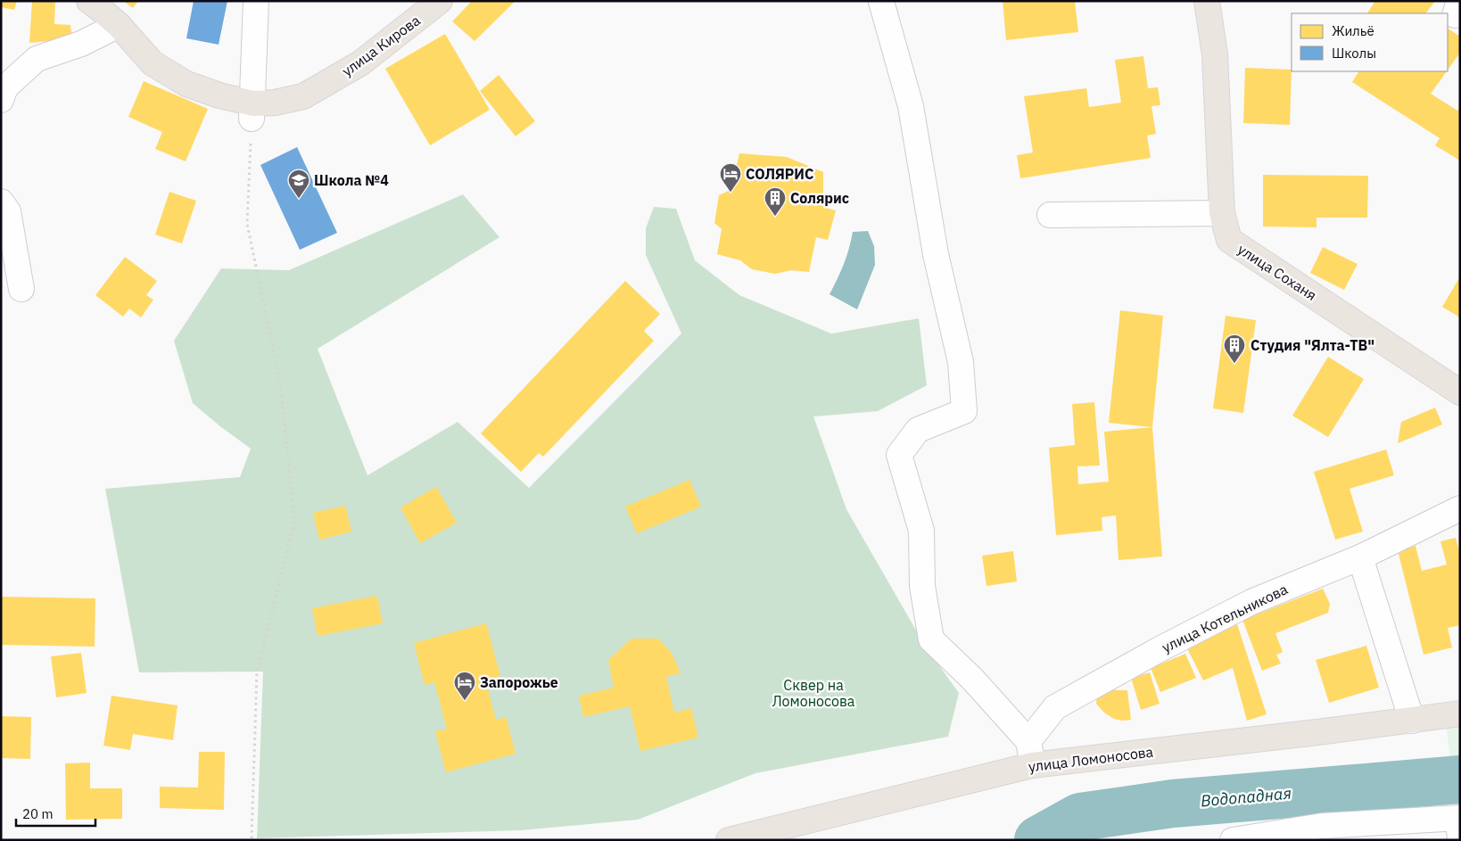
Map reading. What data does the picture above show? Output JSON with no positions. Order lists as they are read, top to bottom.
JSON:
{
  "streets": {
    "main road": ["улица Кирова", "улица Соханя", "улица Ломоносова"],
    "street": ["улица Котельникова"]
  },
  "water": ["Водопадная"],
  "parks": ["Сквер на Ломоносова"],
  "places": {
    "hotel": ["СОЛЯРИС", "Запорожье"],
    "school or university": ["Школа №4"],
    "building": ["Солярис", "Студия \"Ялта-ТВ\""]
  },
  "legend": ["Жильё", "Школы"],
  "scale_bar": "20 m"
}
